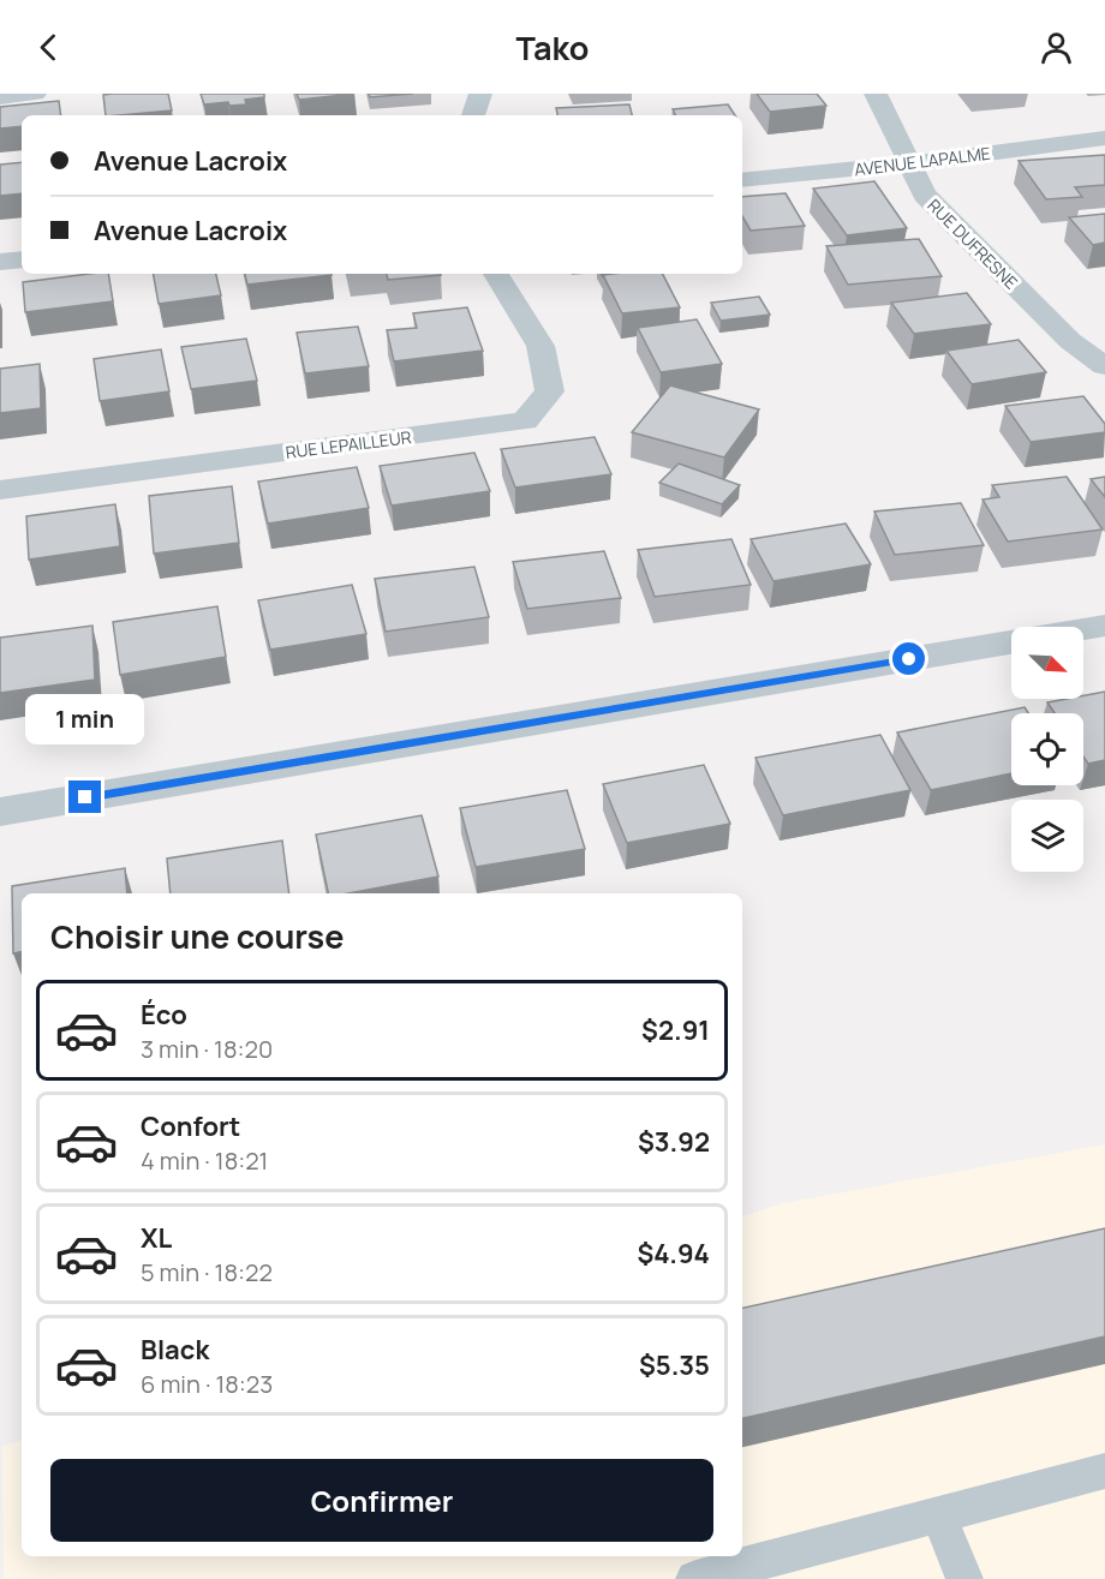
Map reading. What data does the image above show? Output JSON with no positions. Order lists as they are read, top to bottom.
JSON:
{
  "streets": {
    "street": ["AVENUE LAPALME", "RUE DUFRESNE", "RUE LEPAILLEUR"]
  },
  "crossings": [
    ["AVENUE LAPALME", "RUE DUFRESNE"]
  ],
  "north": "bottom right",
  "page": {
    "header": "Tako",
    "banner": ["Avenue Lacroix", "Avenue Lacroix"],
    "bubble": "1 min",
    "heading": "Choisir une course",
    "list": [
      {
        "name": "Éco",
        "note": "3 min · 18:20",
        "value": "$2.91"
      },
      {
        "name": "Confort",
        "note": "4 min · 18:21",
        "value": "$3.92"
      },
      {
        "name": "XL",
        "note": "5 min · 18:22",
        "value": "$4.94"
      },
      {
        "name": "Black",
        "note": "6 min · 18:23",
        "value": "$5.35"
      }
    ],
    "buttons": "Confirmer"
  }
}
